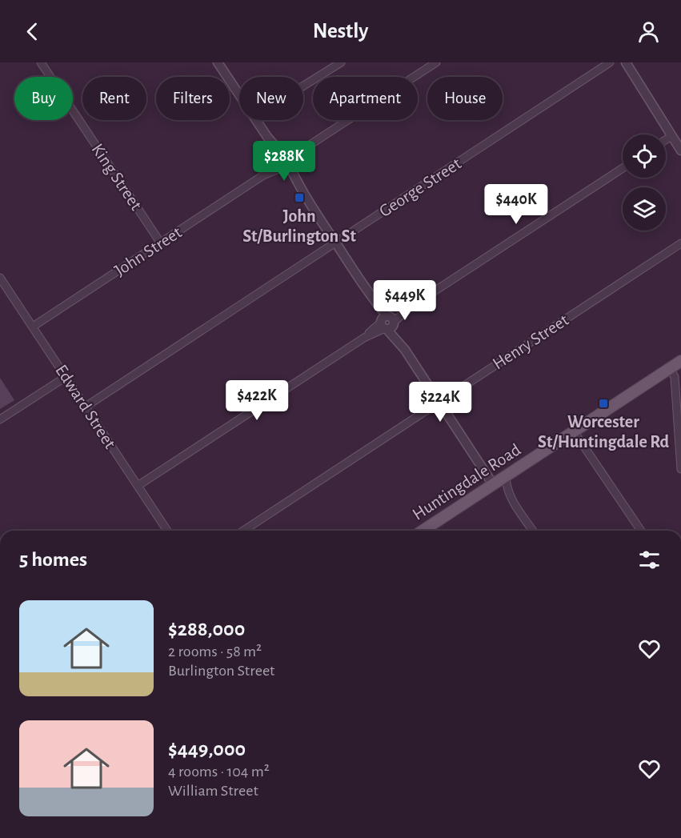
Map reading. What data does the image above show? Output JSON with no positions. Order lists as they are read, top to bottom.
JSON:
{
  "streets": {
    "main road": ["Huntingdale Road"],
    "street": [
      "King Street",
      "George Street",
      "John Street",
      "Henry Street",
      "Edward Street"
    ]
  },
  "crossings": [
    ["King Street", "John Street"],
    ["George Street", "Edward Street"],
    ["John Street", "Edward Street"]
  ],
  "places": {
    "transit": ["John St/Burlington St", "Worcester St/Huntingdale Rd"]
  },
  "page": {
    "header": "Nestly",
    "chip": [
      "Buy",
      "Rent",
      "Filters",
      "New",
      "Apartment",
      "House"
    ],
    "price": [
      "$288K",
      "$440K",
      "$449K",
      "$422K",
      "$224K"
    ],
    "heading": "5 homes",
    "list": [
      {
        "name": "$288,000",
        "note": "2 rooms · 58 m² · Burlington Street"
      },
      {
        "name": "$449,000",
        "note": "4 rooms · 104 m² · William Street"
      }
    ]
  }
}
